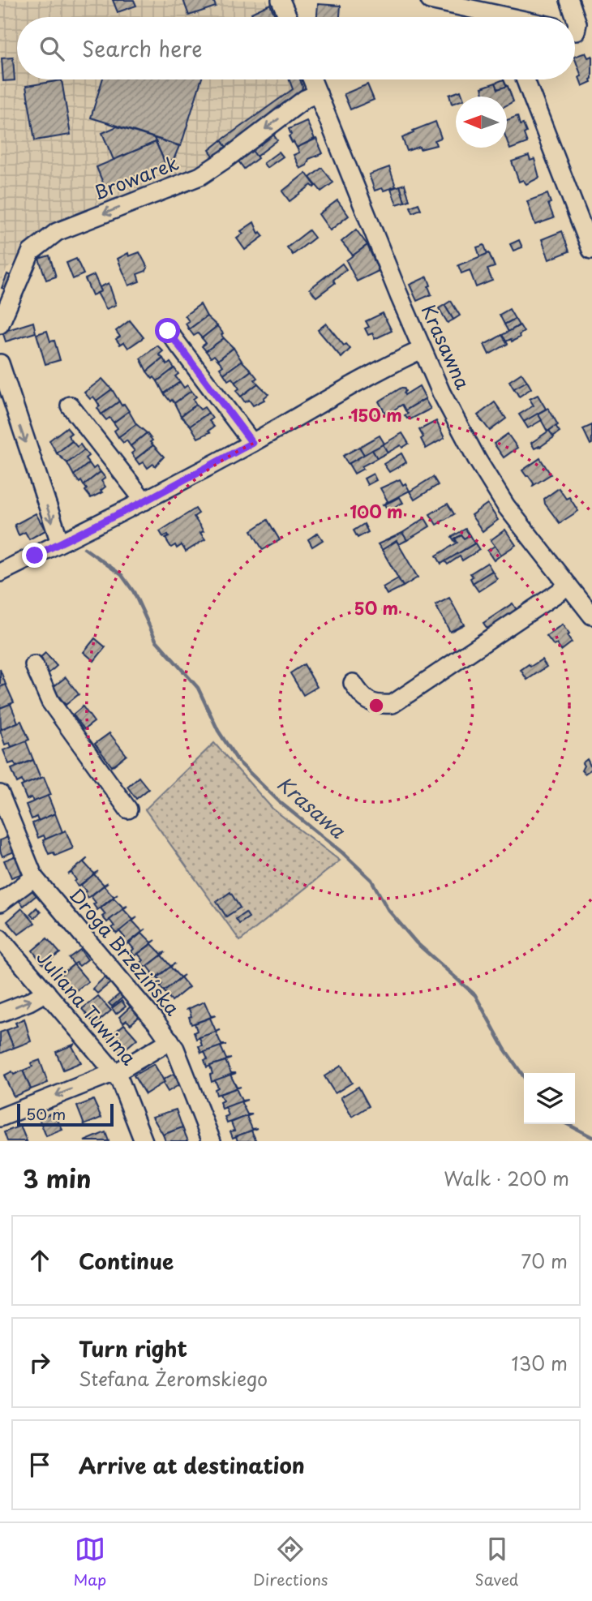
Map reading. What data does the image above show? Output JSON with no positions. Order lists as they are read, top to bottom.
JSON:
{
  "streets": {
    "street": [
      "Browarek",
      "Krasawna",
      "Droga Brzezińska",
      "Juliana Tuwima"
    ]
  },
  "crossings": [
    ["Browarek", "Krasawna"]
  ],
  "one_way": ["Browarek"],
  "water": ["Krasawa"],
  "scale_bar": "50 m",
  "north": "left",
  "page": {
    "search": "Search here",
    "scale": "50 m",
    "heading": ["3 min", "Walk · 200 m"],
    "list": [
      ["Continue", "70 m"],
      ["Turn right", "Stefana Żeromskiego", "130 m"],
      "Arrive at destination"
    ],
    "nav": ["Map", "Directions", "Saved"]
  },
  "rings": ["150 m", "100 m", "50 m"]
}
